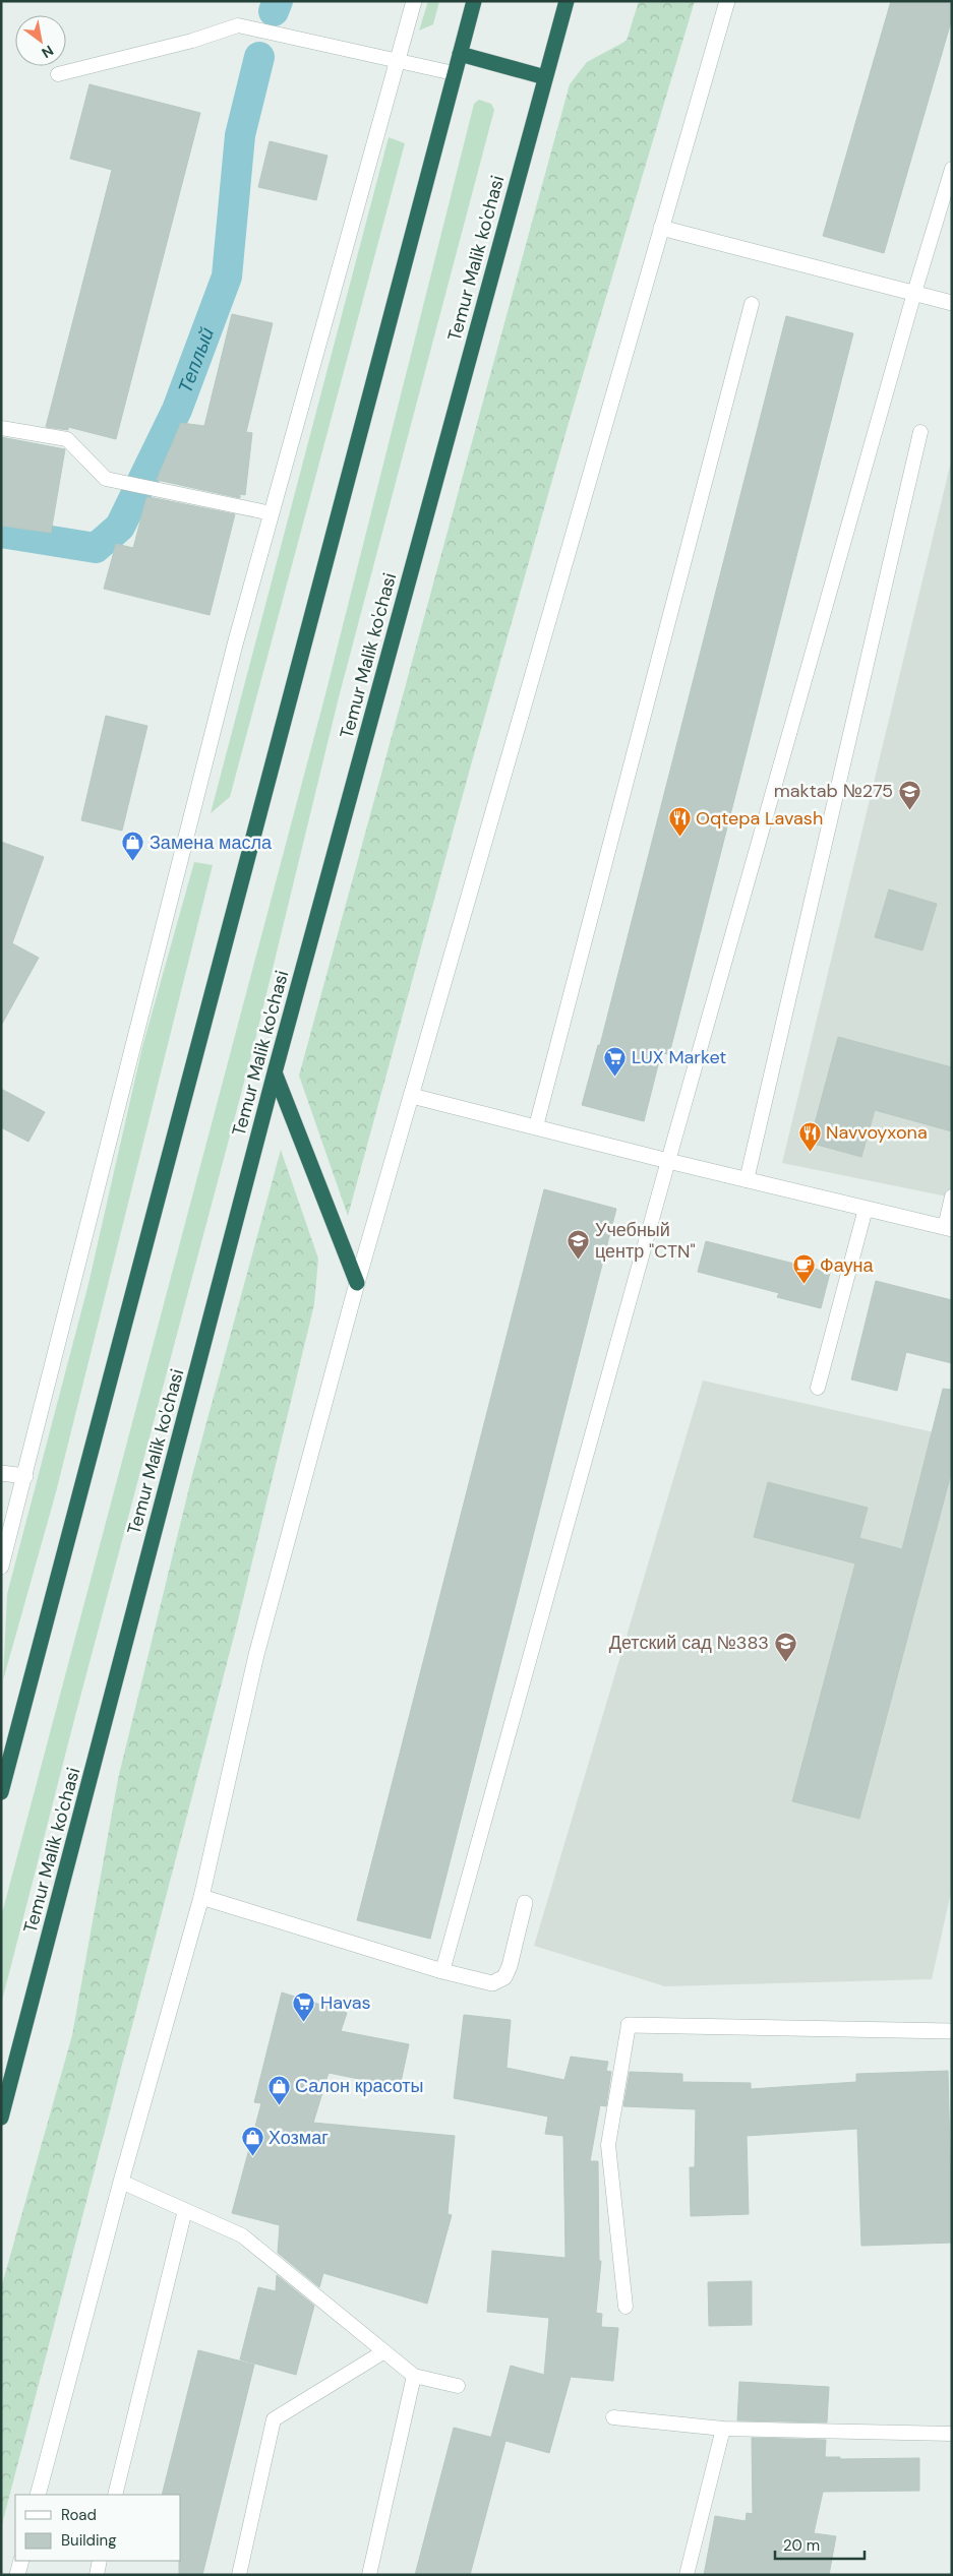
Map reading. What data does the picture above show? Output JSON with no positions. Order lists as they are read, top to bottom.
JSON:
{
  "streets": {
    "highway": ["Temur Malik ko'chasi"]
  },
  "water": ["Теплый"],
  "places": {
    "school or university": ["maktab №275", "Учебный центр \"CTN\"", "Детский сад №383"],
    "restaurant": ["Oqtepa Lavash", "Navvoyxona"],
    "shop": ["Замена масла", "Салон красоты", "Хозмаг"],
    "supermarket": ["LUX Market", "Havas"],
    "cafe": ["Фауна"]
  },
  "legend": ["Road", "Building"],
  "scale_bar": "20 m",
  "north": "bottom right"
}
